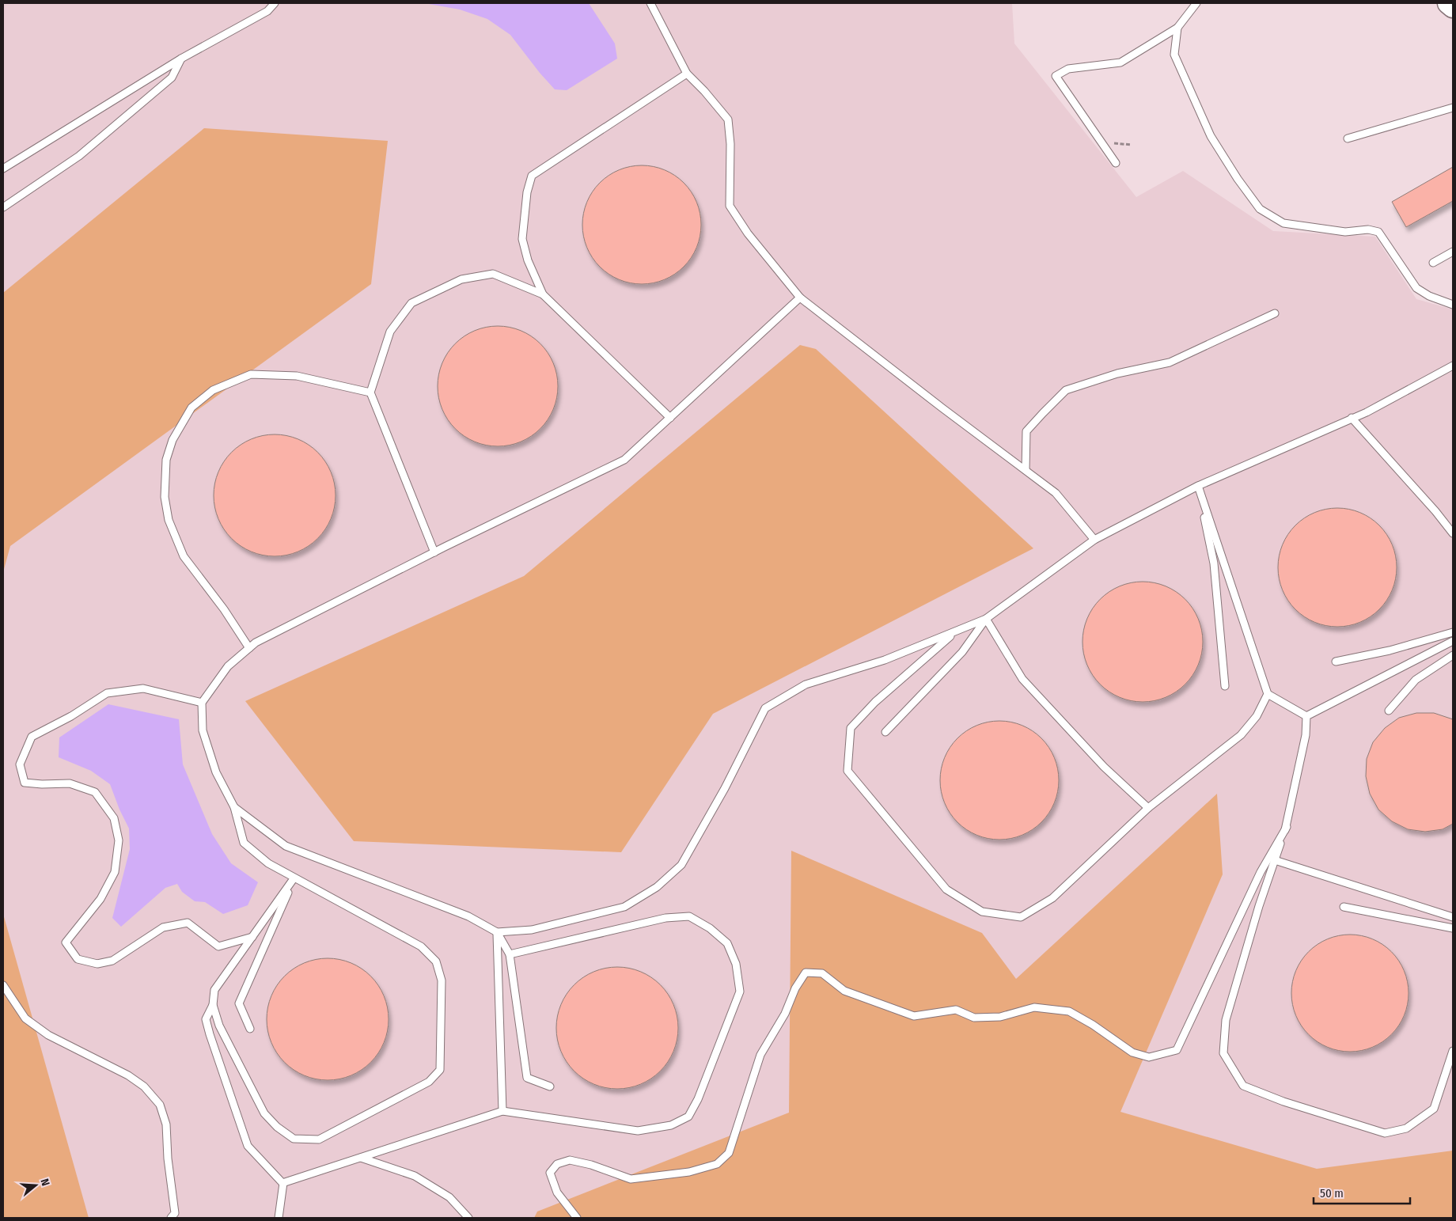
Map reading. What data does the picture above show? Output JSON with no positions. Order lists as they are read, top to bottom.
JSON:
{
  "scale_bar": "50 m",
  "north": "right"
}
